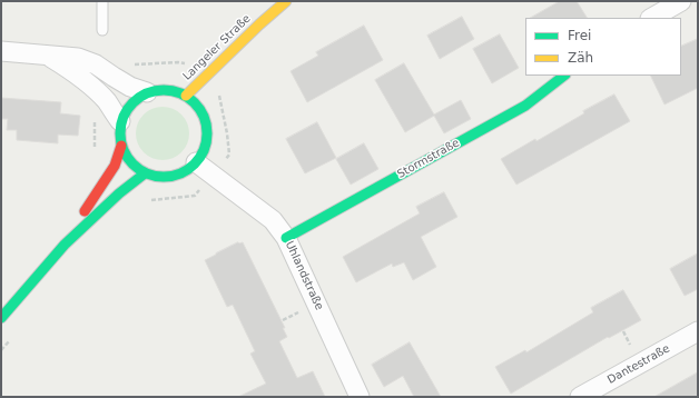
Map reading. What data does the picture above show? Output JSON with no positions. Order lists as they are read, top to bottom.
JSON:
{
  "streets": {
    "street": [
      "Langeler Straße",
      "Stormstraße",
      "Uhlandstraße",
      "Dantestraße"
    ]
  },
  "crossings": [
    ["Langeler Straße", "Uhlandstraße"],
    ["Stormstraße", "Uhlandstraße"]
  ],
  "legend": ["Frei", "Zäh"]
}
